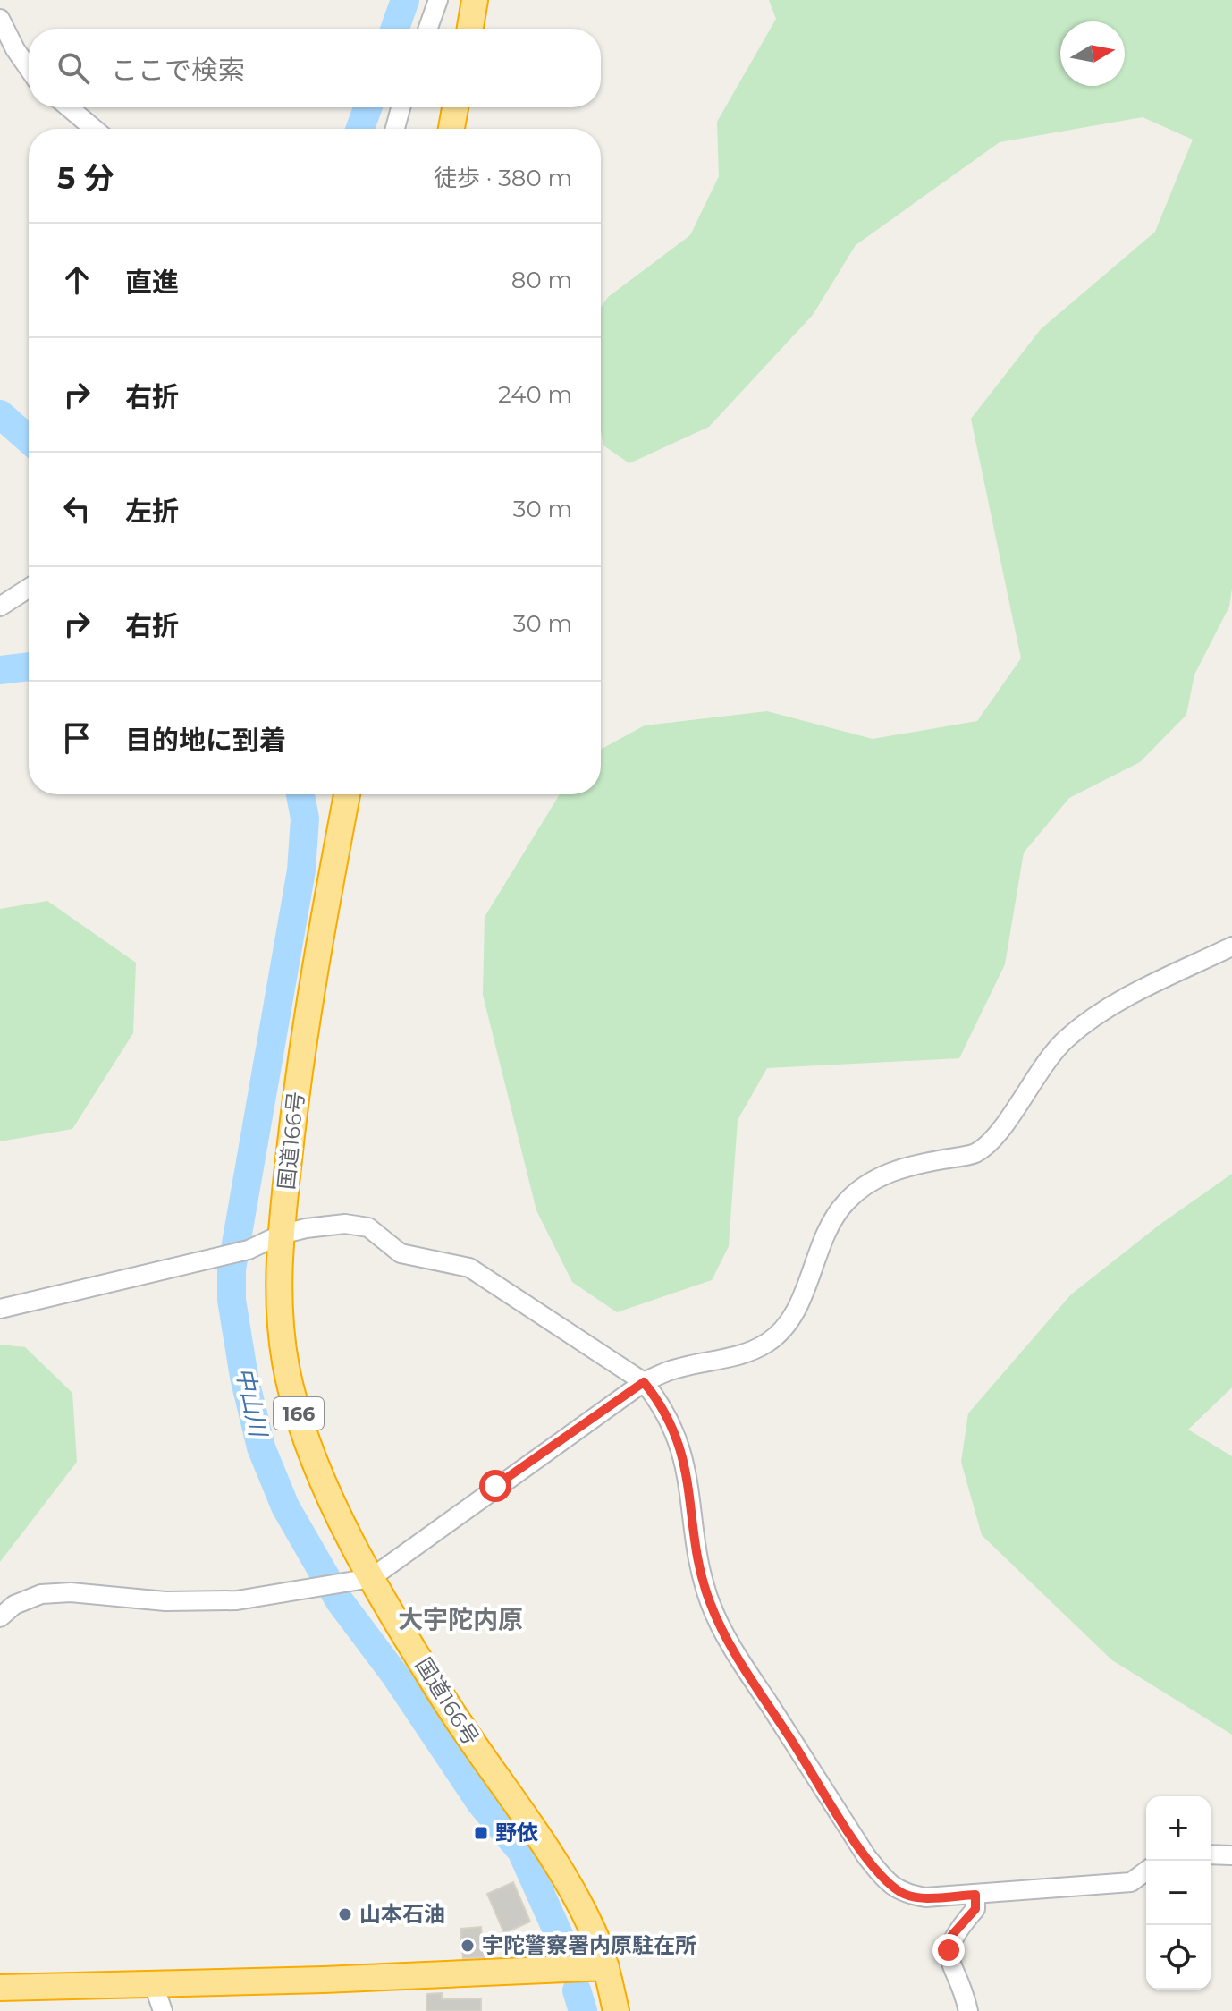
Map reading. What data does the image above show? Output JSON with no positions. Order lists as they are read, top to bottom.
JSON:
{
  "streets": {
    "highway": ["国道166号", "166"]
  },
  "districts": ["大宇陀内原"],
  "water": ["中山川"],
  "places": {
    "transit": ["野依"],
    "other": ["山本石油", "宇陀警察署内原駐在所"]
  },
  "north": "right",
  "page": {
    "search": "ここで検索",
    "heading": ["5 分", "徒歩 · 380 m"],
    "list": [
      ["直進", "80 m"],
      ["右折", "240 m"],
      ["左折", "30 m"],
      ["右折", "30 m"],
      "目的地に到着"
    ],
    "map_buttons": ["+", "−"]
  }
}
